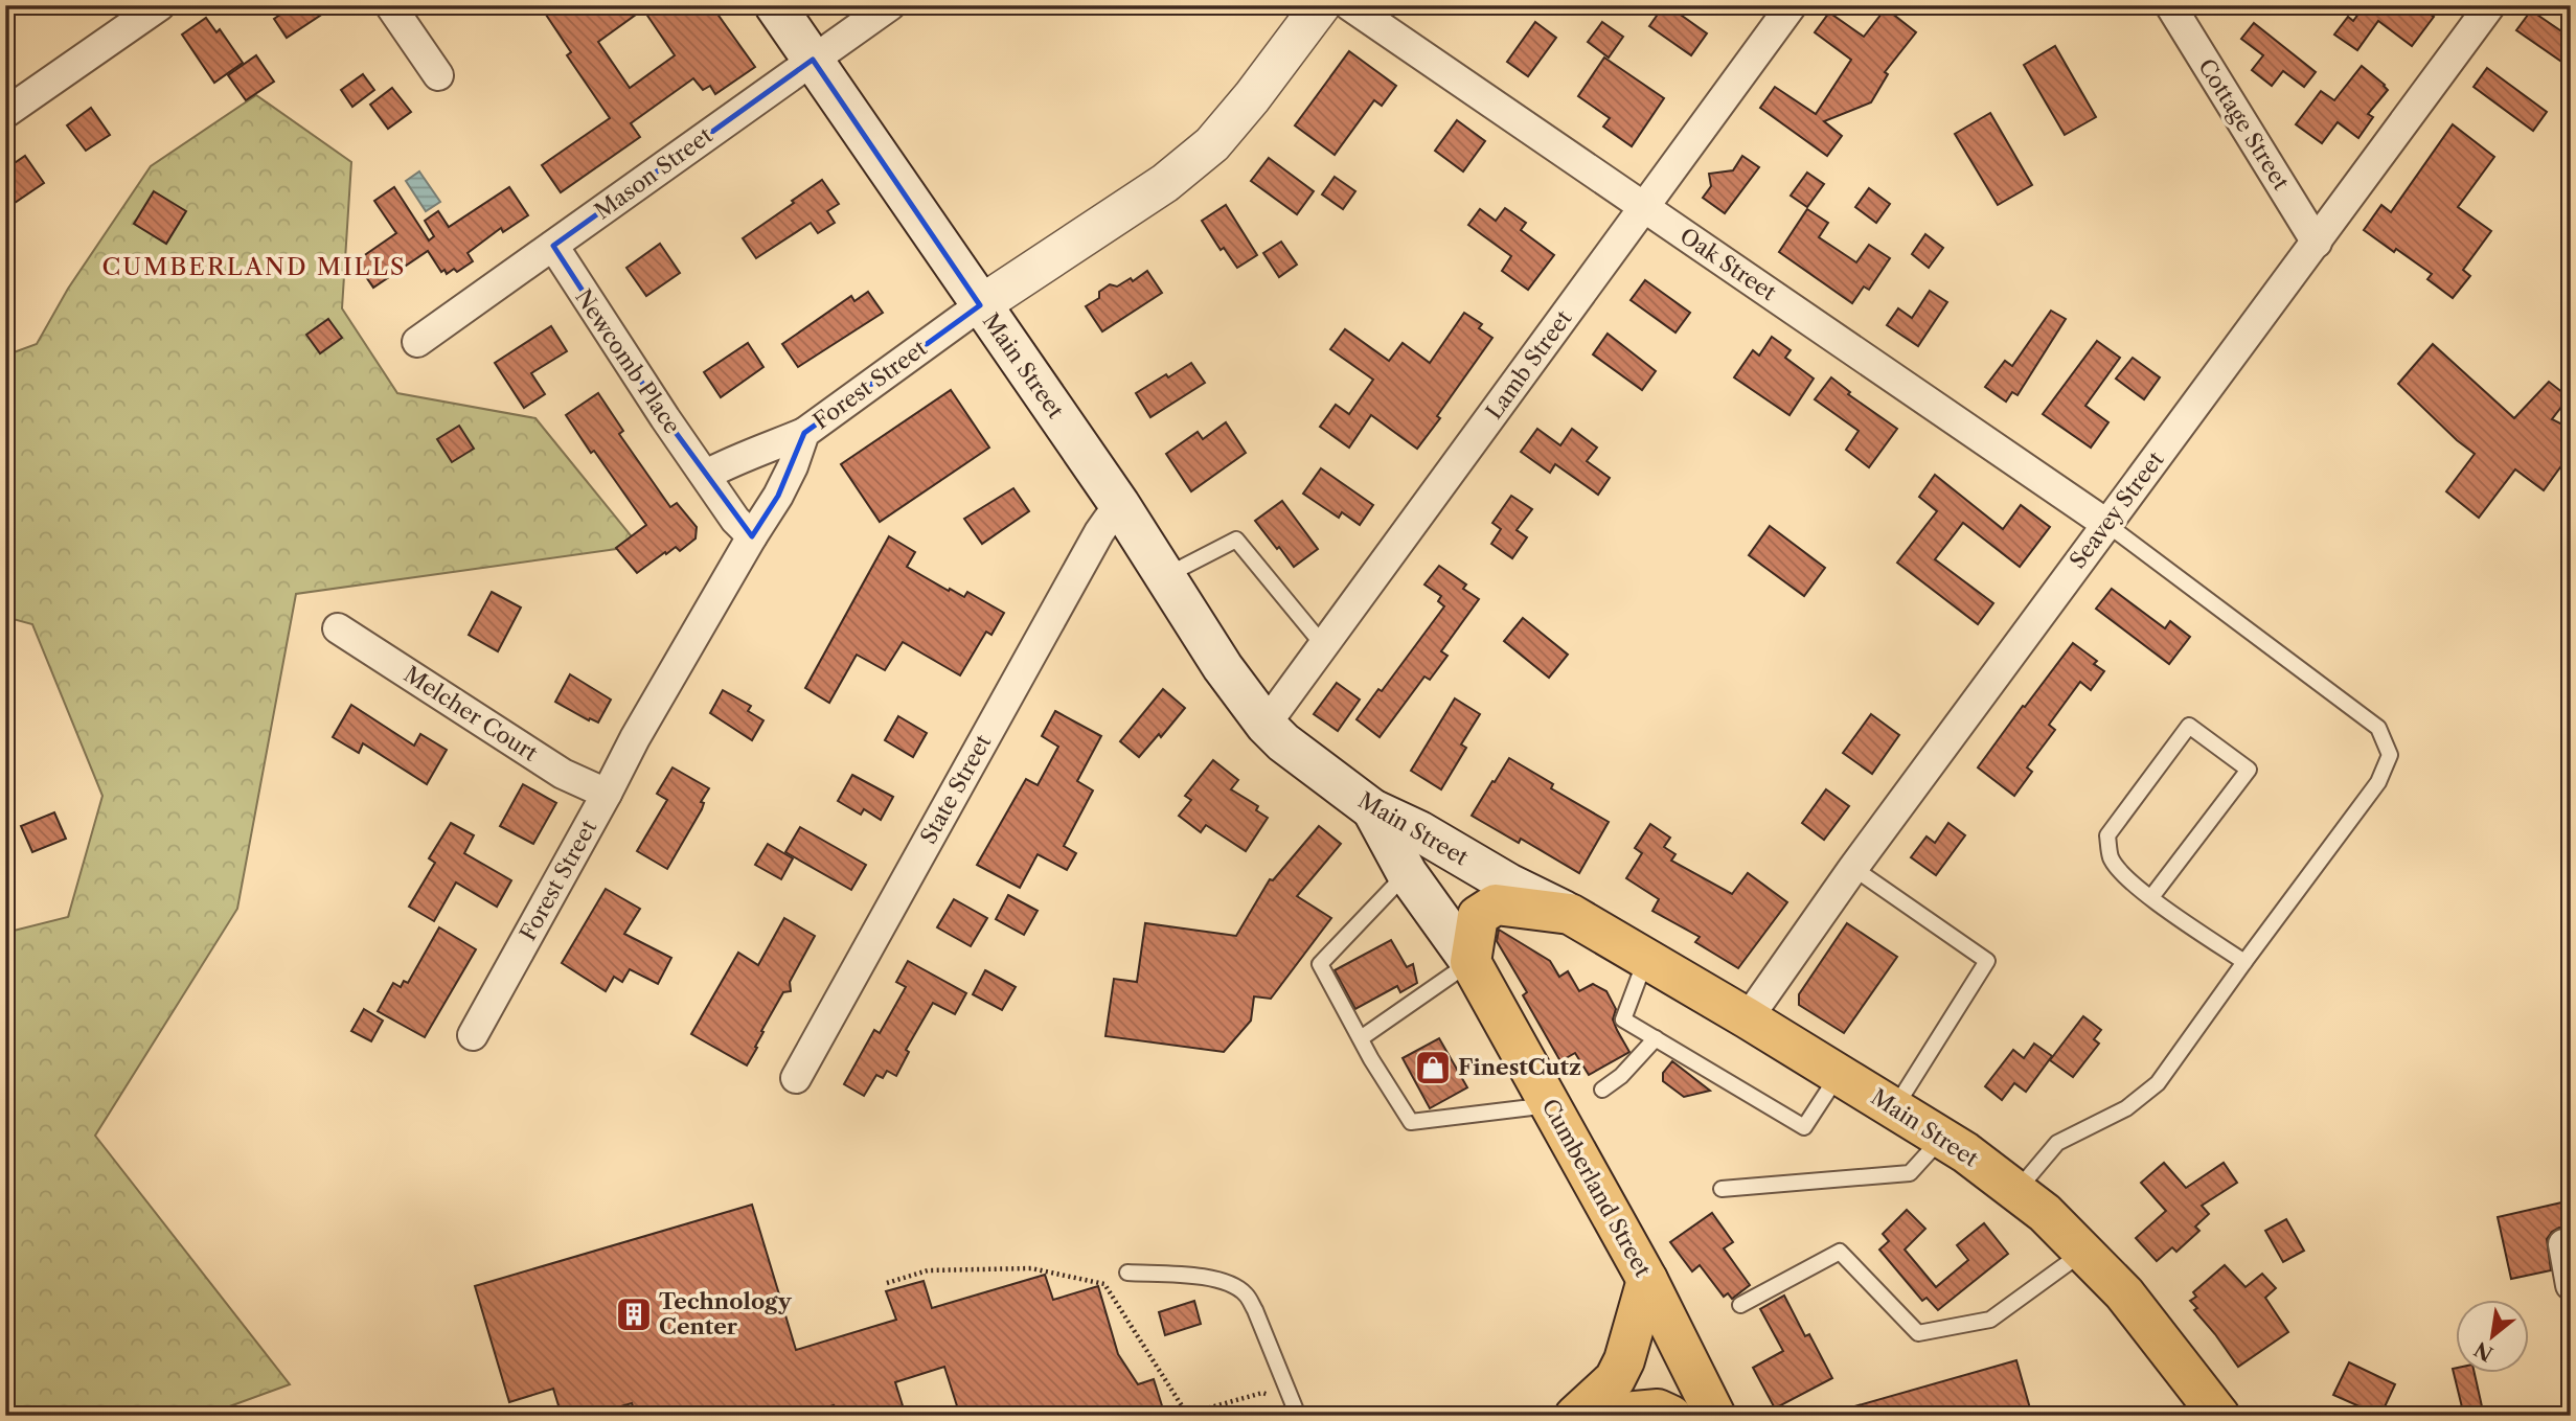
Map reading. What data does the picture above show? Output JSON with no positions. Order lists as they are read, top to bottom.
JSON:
{
  "streets": {
    "main road": ["Main Street", "Cumberland Street"],
    "street": [
      "Cottage Street",
      "Mason Street",
      "Oak Street",
      "Newcomb Place",
      "Lamb Street",
      "Forest Street",
      "Seavey Street",
      "Melcher Court",
      "State Street"
    ]
  },
  "crossings": [
    ["Cottage Street", "Seavey Street"],
    ["Mason Street", "Newcomb Place"],
    ["Mason Street", "Main Street"],
    ["Oak Street", "Lamb Street"],
    ["Oak Street", "Seavey Street"],
    ["Newcomb Place", "Forest Street"],
    ["Lamb Street", "Main Street"],
    ["Main Street", "Forest Street"],
    ["Main Street", "Seavey Street"],
    ["Main Street", "State Street"],
    ["Main Street", "Cumberland Street"],
    ["Forest Street", "Melcher Court"]
  ],
  "districts": ["CUMBERLAND MILLS"],
  "places": {
    "shop": ["FinestCutz"],
    "building": ["Technology Center"]
  },
  "north": "bottom left"
}
